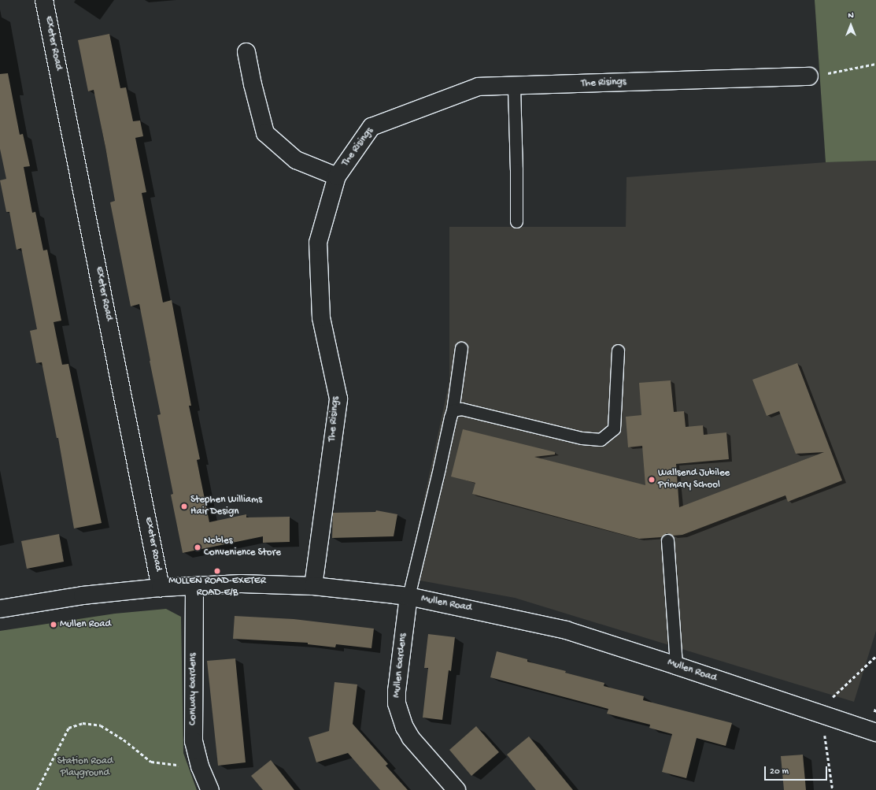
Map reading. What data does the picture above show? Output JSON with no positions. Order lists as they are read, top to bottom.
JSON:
{
  "streets": {
    "street": [
      "Exeter Road",
      "The Risings",
      "Mullen Road",
      "Mullen Gardens",
      "Conway Gardens"
    ]
  },
  "crossings": [
    ["Exeter Road", "Mullen Road"],
    ["The Risings", "Mullen Road"],
    ["Mullen Road", "Mullen Gardens"],
    ["Mullen Road", "Conway Gardens"]
  ],
  "parks": ["Station Road Playground"],
  "places": [
    "Wallsend Jubilee Primary School",
    "Stephen Williams Hair Design",
    "Nobles Convenience Store",
    "MULLEN ROAD-EXETER ROAD-E/B",
    "Mullen Road"
  ],
  "scale_bar": "20 m",
  "north": "top"
}
